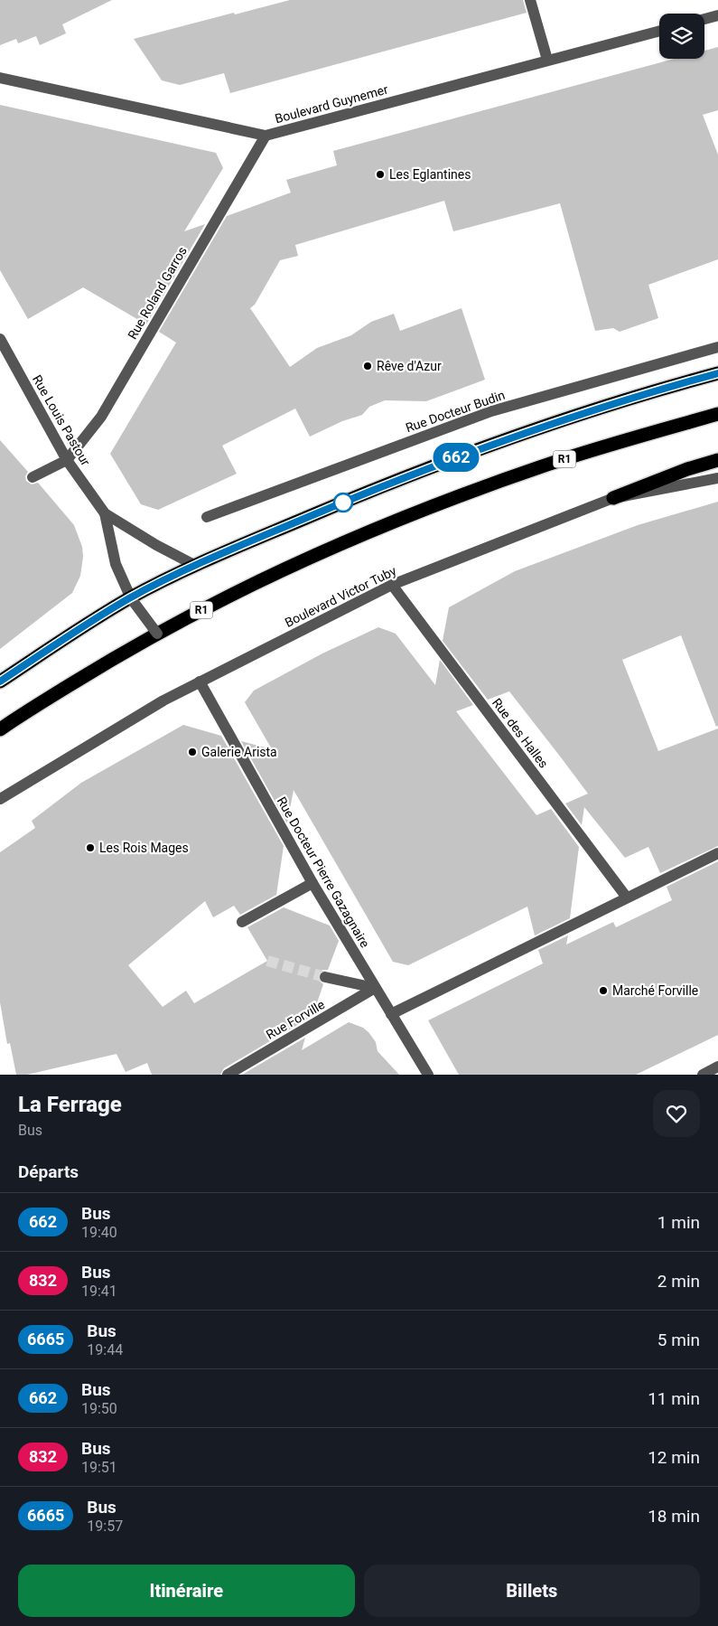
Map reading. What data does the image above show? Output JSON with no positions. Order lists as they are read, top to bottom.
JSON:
{
  "streets": {
    "highway": ["R1"],
    "street": [
      "Boulevard Guynemer",
      "Rue Roland Garros",
      "Rue Docteur Budin",
      "Rue Louis Pastour",
      "Boulevard Victor Tuby",
      "Rue des Halles",
      "Rue Docteur Pierre Gazagnaire",
      "Rue Forville"
    ]
  },
  "crossings": [
    ["Boulevard Guynemer", "Rue Roland Garros"],
    ["Rue Roland Garros", "Rue Louis Pastour"],
    ["Rue Louis Pastour", "R1"],
    ["Boulevard Victor Tuby", "Rue des Halles"],
    ["Boulevard Victor Tuby", "Rue Docteur Pierre Gazagnaire"],
    ["Rue Docteur Pierre Gazagnaire", "Rue Forville"]
  ],
  "places": [
    "Les Eglantines",
    "Rêve d'Azur",
    "Galerie Arista",
    "Les Rois Mages",
    "Marché Forville"
  ],
  "lines": ["bus line 662"],
  "page": {
    "on_map": "662",
    "heading": [
      ["La Ferrage", "Bus"],
      "Départs"
    ],
    "list": [
      {
        "mark": "662",
        "name": "Bus",
        "note": "19:40",
        "value": "1 min"
      },
      {
        "mark": "832",
        "name": "Bus",
        "note": "19:41",
        "value": "2 min"
      },
      {
        "mark": "6665",
        "name": "Bus",
        "note": "19:44",
        "value": "5 min"
      },
      {
        "mark": "662",
        "name": "Bus",
        "note": "19:50",
        "value": "11 min"
      },
      {
        "mark": "832",
        "name": "Bus",
        "note": "19:51",
        "value": "12 min"
      },
      {
        "mark": "6665",
        "name": "Bus",
        "note": "19:57",
        "value": "18 min"
      }
    ],
    "buttons": ["Itinéraire", "Billets"]
  }
}
